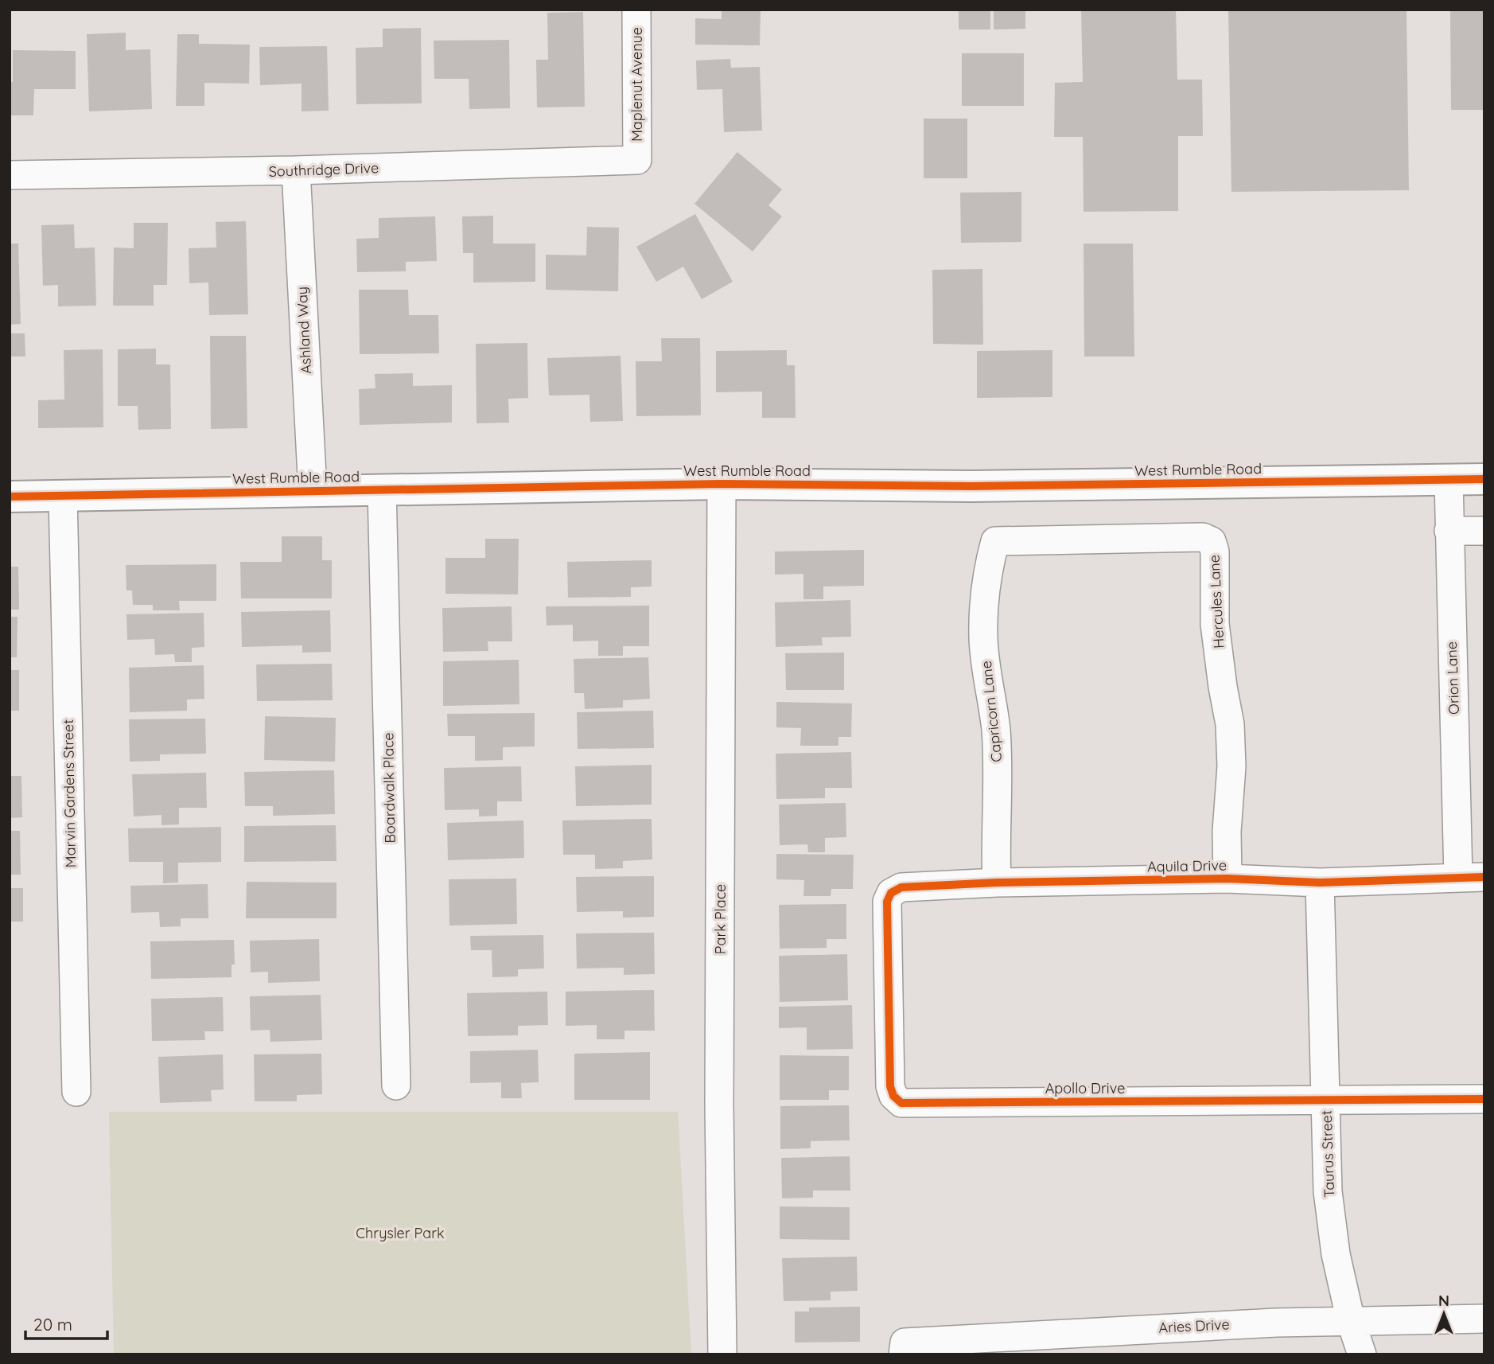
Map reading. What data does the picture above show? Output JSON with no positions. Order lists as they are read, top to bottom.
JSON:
{
  "streets": {
    "street": [
      "Maplenut Avenue",
      "Southridge Drive",
      "Ashland Way",
      "West Rumble Road",
      "Hercules Lane",
      "Orion Lane",
      "Capricorn Lane",
      "Boardwalk Place",
      "Marvin Gardens Street",
      "Aquila Drive",
      "Park Place",
      "Apollo Drive",
      "Taurus Street",
      "Aries Drive"
    ]
  },
  "crossings": [
    ["Maplenut Avenue", "Southridge Drive"],
    ["Southridge Drive", "Ashland Way"],
    ["Ashland Way", "West Rumble Road"],
    ["West Rumble Road", "Orion Lane"],
    ["West Rumble Road", "Boardwalk Place"],
    ["West Rumble Road", "Marvin Gardens Street"],
    ["West Rumble Road", "Park Place"],
    ["Hercules Lane", "Capricorn Lane"],
    ["Hercules Lane", "Aquila Drive"],
    ["Orion Lane", "Aquila Drive"],
    ["Capricorn Lane", "Aquila Drive"],
    ["Aquila Drive", "Apollo Drive"],
    ["Aquila Drive", "Taurus Street"],
    ["Apollo Drive", "Taurus Street"],
    ["Taurus Street", "Aries Drive"]
  ],
  "parks": ["Chrysler Park"],
  "scale_bar": "20 m",
  "north": "top"
}
